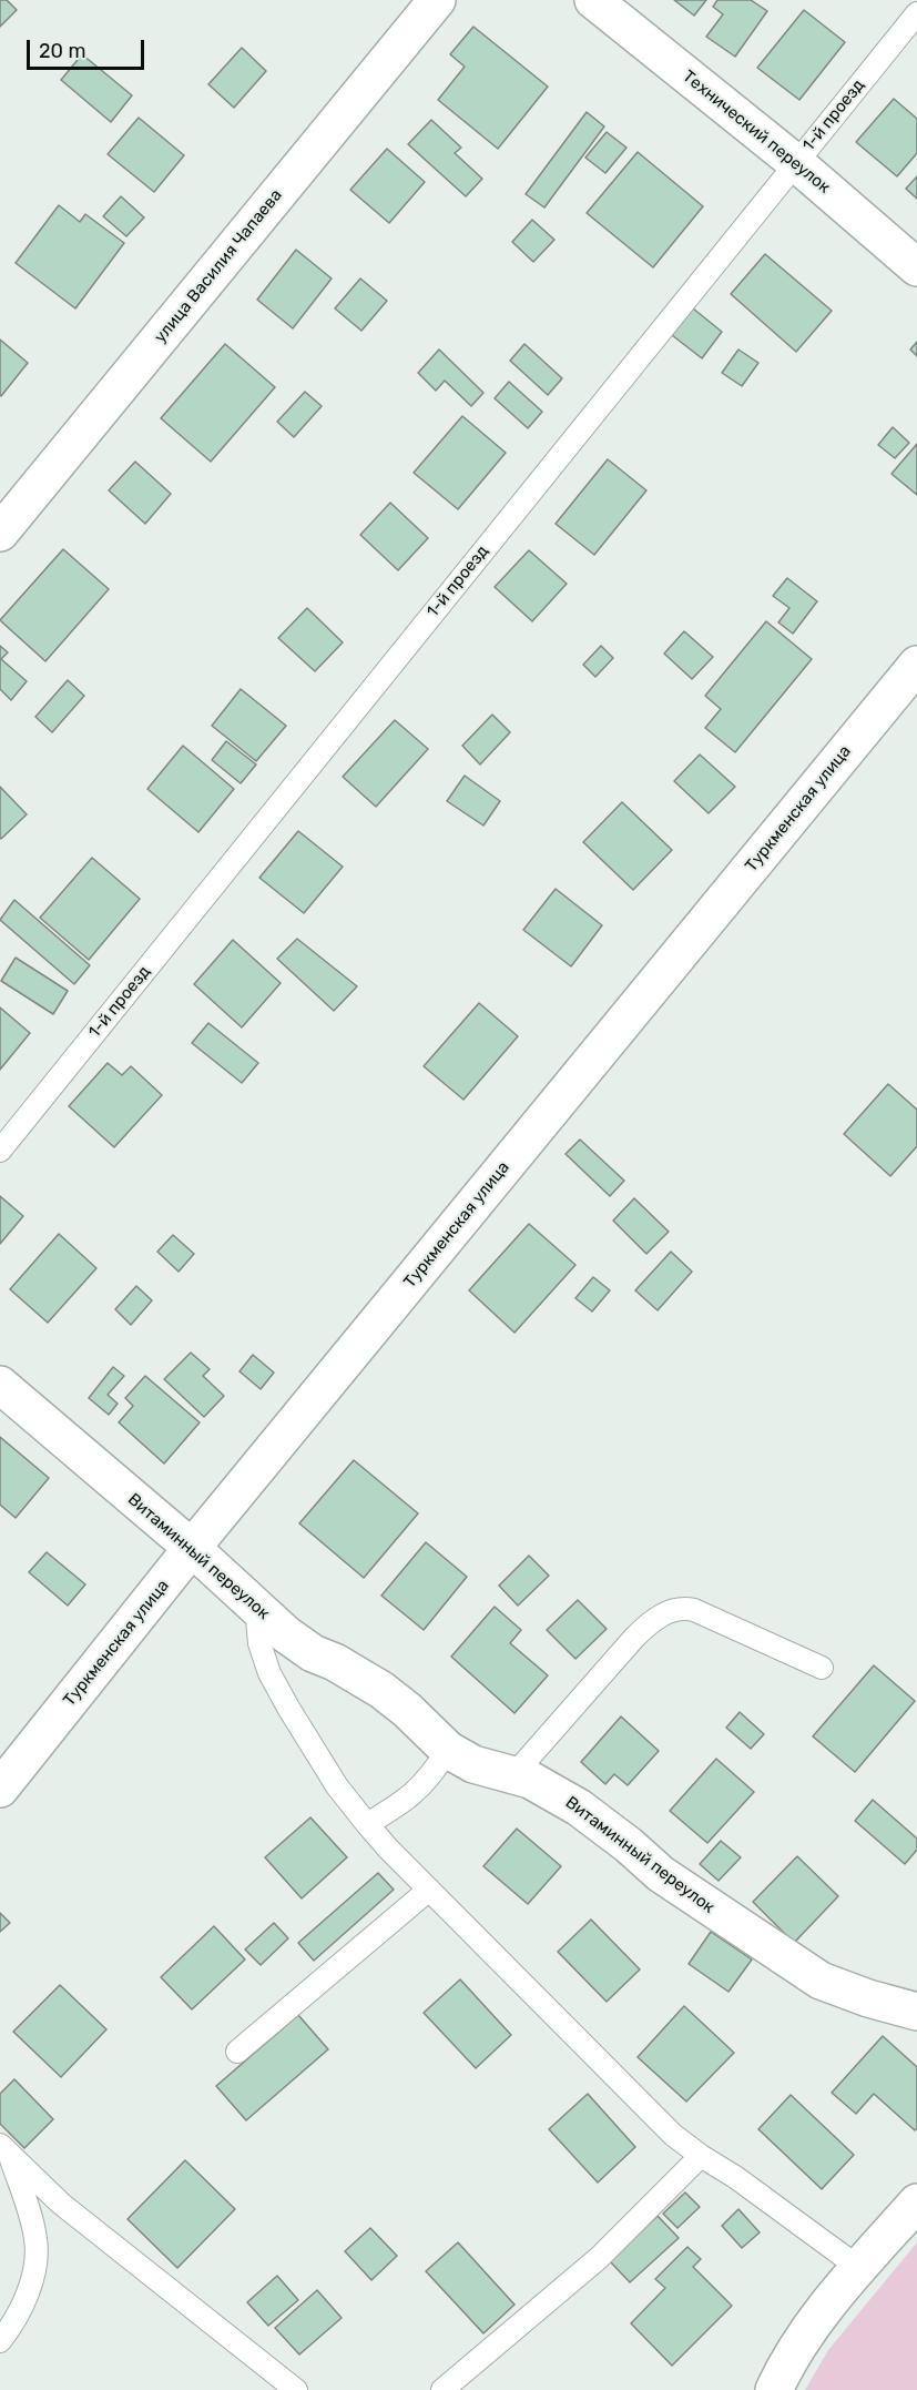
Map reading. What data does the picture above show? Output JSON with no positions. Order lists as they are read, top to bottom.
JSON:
{
  "streets": {
    "street": [
      "Технический переулок",
      "улица Василия Чапаева",
      "Туркменская улица",
      "Витаминный переулок"
    ],
    "lane": ["1-й проезд"]
  },
  "crossings": [
    ["1-й проезд", "Технический переулок"],
    ["Туркменская улица", "Витаминный переулок"]
  ],
  "scale_bar": "20 m"
}
